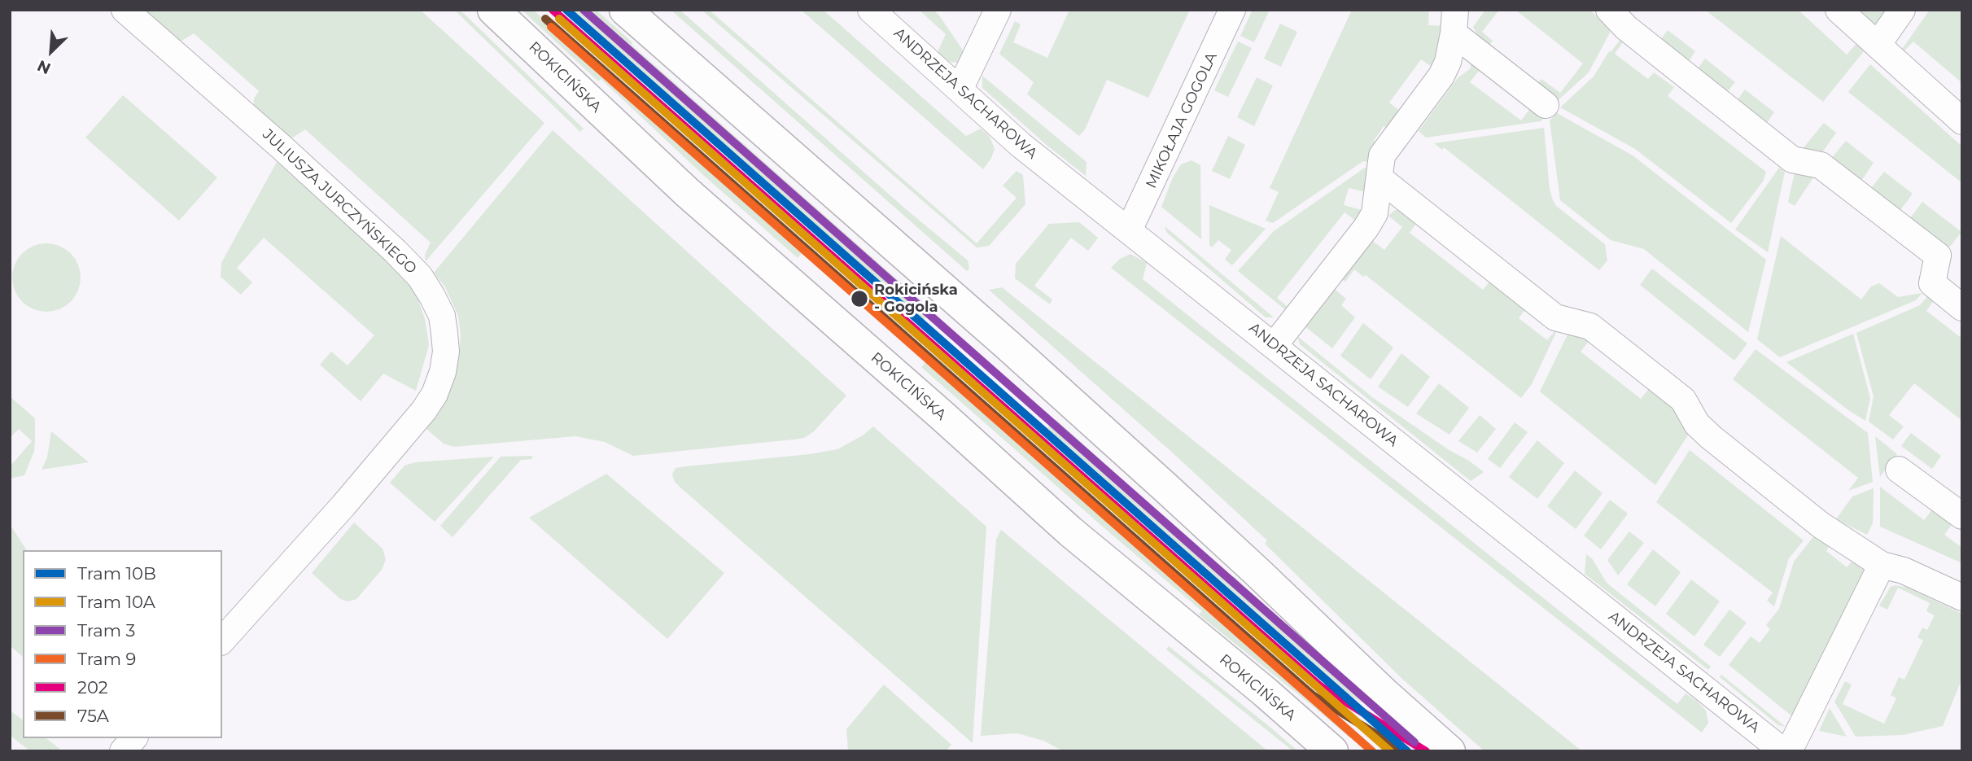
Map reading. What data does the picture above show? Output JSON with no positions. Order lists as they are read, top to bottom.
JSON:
{
  "streets": {
    "main road": ["ROKICIŃSKA"],
    "street": ["ANDRZEJA SACHAROWA", "MIKOŁAJA GOGOLA", "JULIUSZA JURCZYŃSKIEGO"]
  },
  "crossings": [
    ["ANDRZEJA SACHAROWA", "MIKOŁAJA GOGOLA"]
  ],
  "places": ["Rokicińska - Gogola"],
  "lines": [
    "tram line 10B",
    "tram line 3",
    "transit line 202",
    "tram line 10A",
    "transit line 75A",
    "tram line 9"
  ],
  "legend": [
    "Tram 10B",
    "Tram 10A",
    "Tram 3",
    "Tram 9",
    "202",
    "75A"
  ],
  "north": "bottom left"
}
